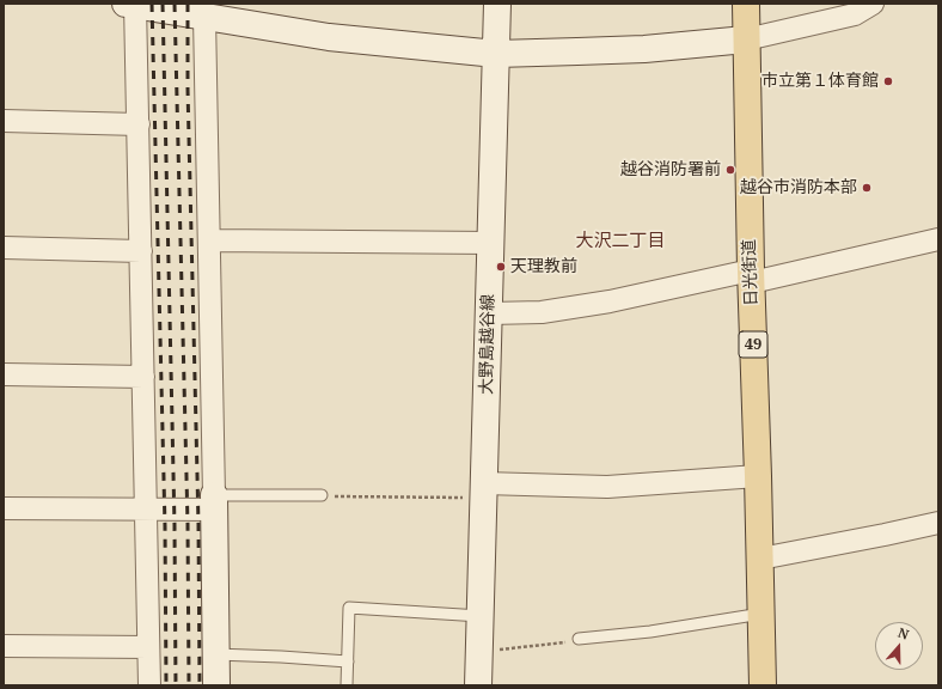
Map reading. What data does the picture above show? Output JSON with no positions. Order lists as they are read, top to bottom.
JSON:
{
  "streets": {
    "main road": ["日光街道", "49"],
    "street": ["大野島越谷線"]
  },
  "districts": ["大沢二丁目"],
  "places": [
    "市立第１体育館",
    "越谷消防署前",
    "越谷市消防本部",
    "天理教前"
  ],
  "north": "top"
}
